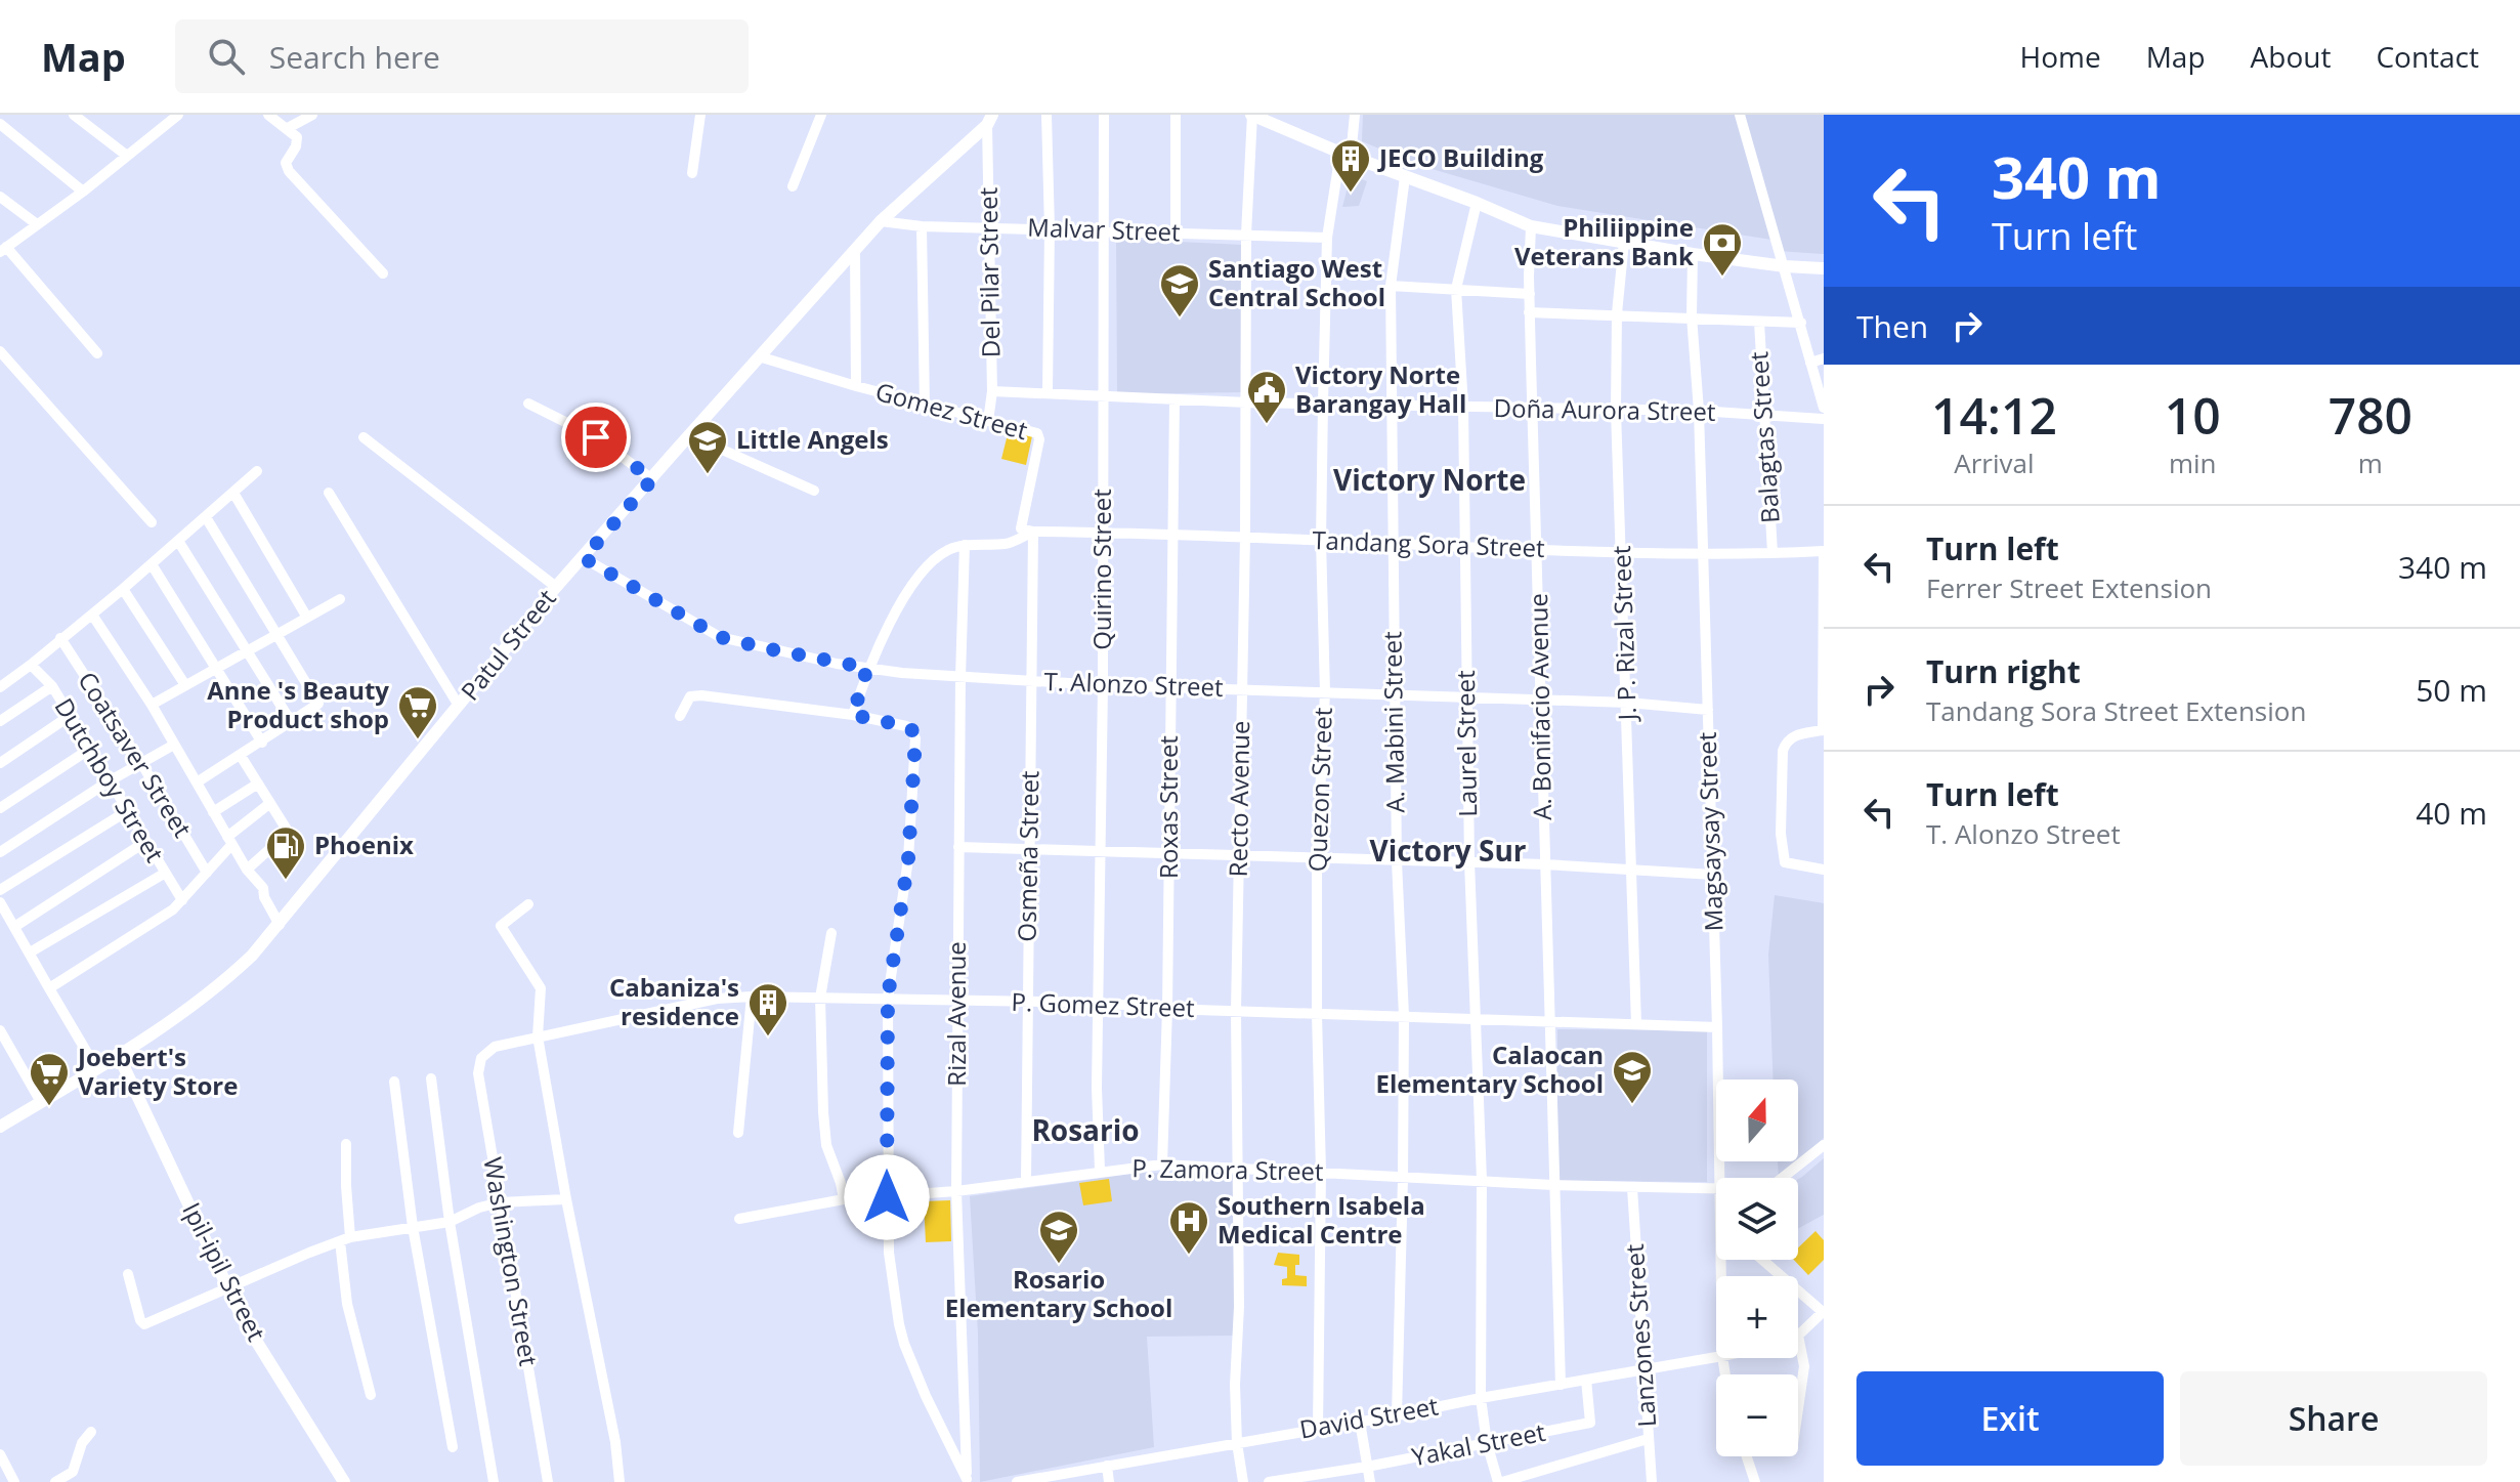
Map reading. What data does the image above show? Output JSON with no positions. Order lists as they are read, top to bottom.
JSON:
{
  "streets": {
    "main road": ["Patul Street", "Ipil-ipil Street"],
    "street": [
      "Malvar Street",
      "Del Pilar Street",
      "Doña Aurora Street",
      "Gomez Street",
      "Balagtas Street",
      "Tandang Sora Street",
      "Quirino Street",
      "J. P. Rizal Street",
      "T. Alonzo Street",
      "A. Bonifacio Avenue",
      "A. Mabini Street",
      "Laurel Street",
      "Coatsaver Street",
      "Dutchboy Street",
      "Quezon Street",
      "Recto Avenue",
      "Roxas Street",
      "Magsaysay Street",
      "Osmeña Street",
      "P. Gomez Street",
      "Rizal Avenue",
      "P. Zamora Street",
      "Washington Street",
      "Lanzones Street",
      "David Street",
      "Yakal Street"
    ]
  },
  "crossings": [
    ["Malvar Street", "Del Pilar Street"],
    ["Malvar Street", "Quirino Street"],
    ["Malvar Street", "Patul Street"],
    ["Malvar Street", "Quezon Street"],
    ["Malvar Street", "Recto Avenue"],
    ["Del Pilar Street", "Doña Aurora Street"],
    ["Del Pilar Street", "Gomez Street"],
    ["Del Pilar Street", "Patul Street"],
    ["Doña Aurora Street", "Balagtas Street"],
    ["Doña Aurora Street", "Quirino Street"],
    ["Doña Aurora Street", "J. P. Rizal Street"],
    ["Doña Aurora Street", "A. Bonifacio Avenue"],
    ["Doña Aurora Street", "A. Mabini Street"],
    ["Doña Aurora Street", "Laurel Street"],
    ["Doña Aurora Street", "Quezon Street"],
    ["Doña Aurora Street", "Recto Avenue"],
    ["Doña Aurora Street", "Roxas Street"],
    ["Doña Aurora Street", "Magsaysay Street"],
    ["Gomez Street", "Tandang Sora Street"],
    ["Gomez Street", "Patul Street"],
    ["Gomez Street", "Osmeña Street"],
    ["Balagtas Street", "Tandang Sora Street"],
    ["Tandang Sora Street", "Quirino Street"],
    ["Tandang Sora Street", "J. P. Rizal Street"],
    ["Tandang Sora Street", "A. Bonifacio Avenue"],
    ["Tandang Sora Street", "A. Mabini Street"],
    ["Tandang Sora Street", "Laurel Street"],
    ["Tandang Sora Street", "Quezon Street"],
    ["Tandang Sora Street", "Recto Avenue"],
    ["Tandang Sora Street", "Roxas Street"],
    ["Tandang Sora Street", "Magsaysay Street"],
    ["Tandang Sora Street", "Osmeña Street"],
    ["Tandang Sora Street", "Rizal Avenue"],
    ["Quirino Street", "T. Alonzo Street"],
    ["Quirino Street", "P. Gomez Street"],
    ["Quirino Street", "P. Zamora Street"],
    ["J. P. Rizal Street", "T. Alonzo Street"],
    ["J. P. Rizal Street", "P. Gomez Street"],
    ["Patul Street", "T. Alonzo Street"],
    ["Patul Street", "Ipil-ipil Street"],
    ["T. Alonzo Street", "A. Bonifacio Avenue"],
    ["T. Alonzo Street", "A. Mabini Street"],
    ["T. Alonzo Street", "Laurel Street"],
    ["T. Alonzo Street", "Quezon Street"],
    ["T. Alonzo Street", "Recto Avenue"],
    ["T. Alonzo Street", "Roxas Street"],
    ["T. Alonzo Street", "Magsaysay Street"],
    ["T. Alonzo Street", "Osmeña Street"],
    ["T. Alonzo Street", "Rizal Avenue"],
    ["A. Bonifacio Avenue", "P. Gomez Street"],
    ["A. Bonifacio Avenue", "P. Zamora Street"],
    ["A. Bonifacio Avenue", "David Street"],
    ["A. Mabini Street", "P. Gomez Street"],
    ["A. Mabini Street", "P. Zamora Street"],
    ["A. Mabini Street", "David Street"],
    ["Laurel Street", "P. Gomez Street"],
    ["Laurel Street", "P. Zamora Street"],
    ["Laurel Street", "David Street"],
    ["Laurel Street", "Yakal Street"],
    ["Quezon Street", "P. Gomez Street"],
    ["Quezon Street", "P. Zamora Street"],
    ["Quezon Street", "David Street"],
    ["Recto Avenue", "P. Gomez Street"],
    ["Recto Avenue", "P. Zamora Street"],
    ["Recto Avenue", "David Street"],
    ["Roxas Street", "P. Gomez Street"],
    ["Roxas Street", "P. Zamora Street"],
    ["Magsaysay Street", "P. Gomez Street"],
    ["Osmeña Street", "P. Gomez Street"],
    ["Osmeña Street", "P. Zamora Street"],
    ["P. Gomez Street", "Rizal Avenue"],
    ["P. Gomez Street", "Washington Street"],
    ["Rizal Avenue", "P. Zamora Street"],
    ["P. Zamora Street", "Lanzones Street"],
    ["Lanzones Street", "David Street"],
    ["David Street", "Yakal Street"]
  ],
  "districts": ["Victory Norte", "Victory Sur", "Rosario"],
  "places": {
    "building": ["JECO Building", "Cabaniza's residence"],
    "bank": ["Philiippine Veterans Bank"],
    "school or university": [
      "Santiago West Central School",
      "Little Angels",
      "Calaocan Elementary School",
      "Rosario Elementary School"
    ],
    "public building": ["Victory Norte Barangay Hall"],
    "supermarket": ["Anne 's Beauty Product shop", "Joebert's Variety Store"],
    "fuel station": ["Phoenix"],
    "hospital": ["Southern Isabela Medical Centre"]
  },
  "north": "top",
  "page": {
    "header": "Map",
    "search": "Search here",
    "nav": [
      "Home",
      "Map",
      "About",
      "Contact"
    ],
    "turn": ["340 m", "Turn left"],
    "then": "Then",
    "eta": [
      "14:12",
      "Arrival",
      "10",
      "min",
      "780",
      "m"
    ],
    "list": [
      {
        "name": "Turn left",
        "note": "Ferrer Street Extension",
        "value": "340 m"
      },
      {
        "name": "Turn right",
        "note": "Tandang Sora Street Extension",
        "value": "50 m"
      },
      {
        "name": "Turn left",
        "note": "T. Alonzo Street",
        "value": "40 m"
      }
    ],
    "map_buttons": ["+", "−"],
    "buttons": ["Exit", "Share"]
  }
}
